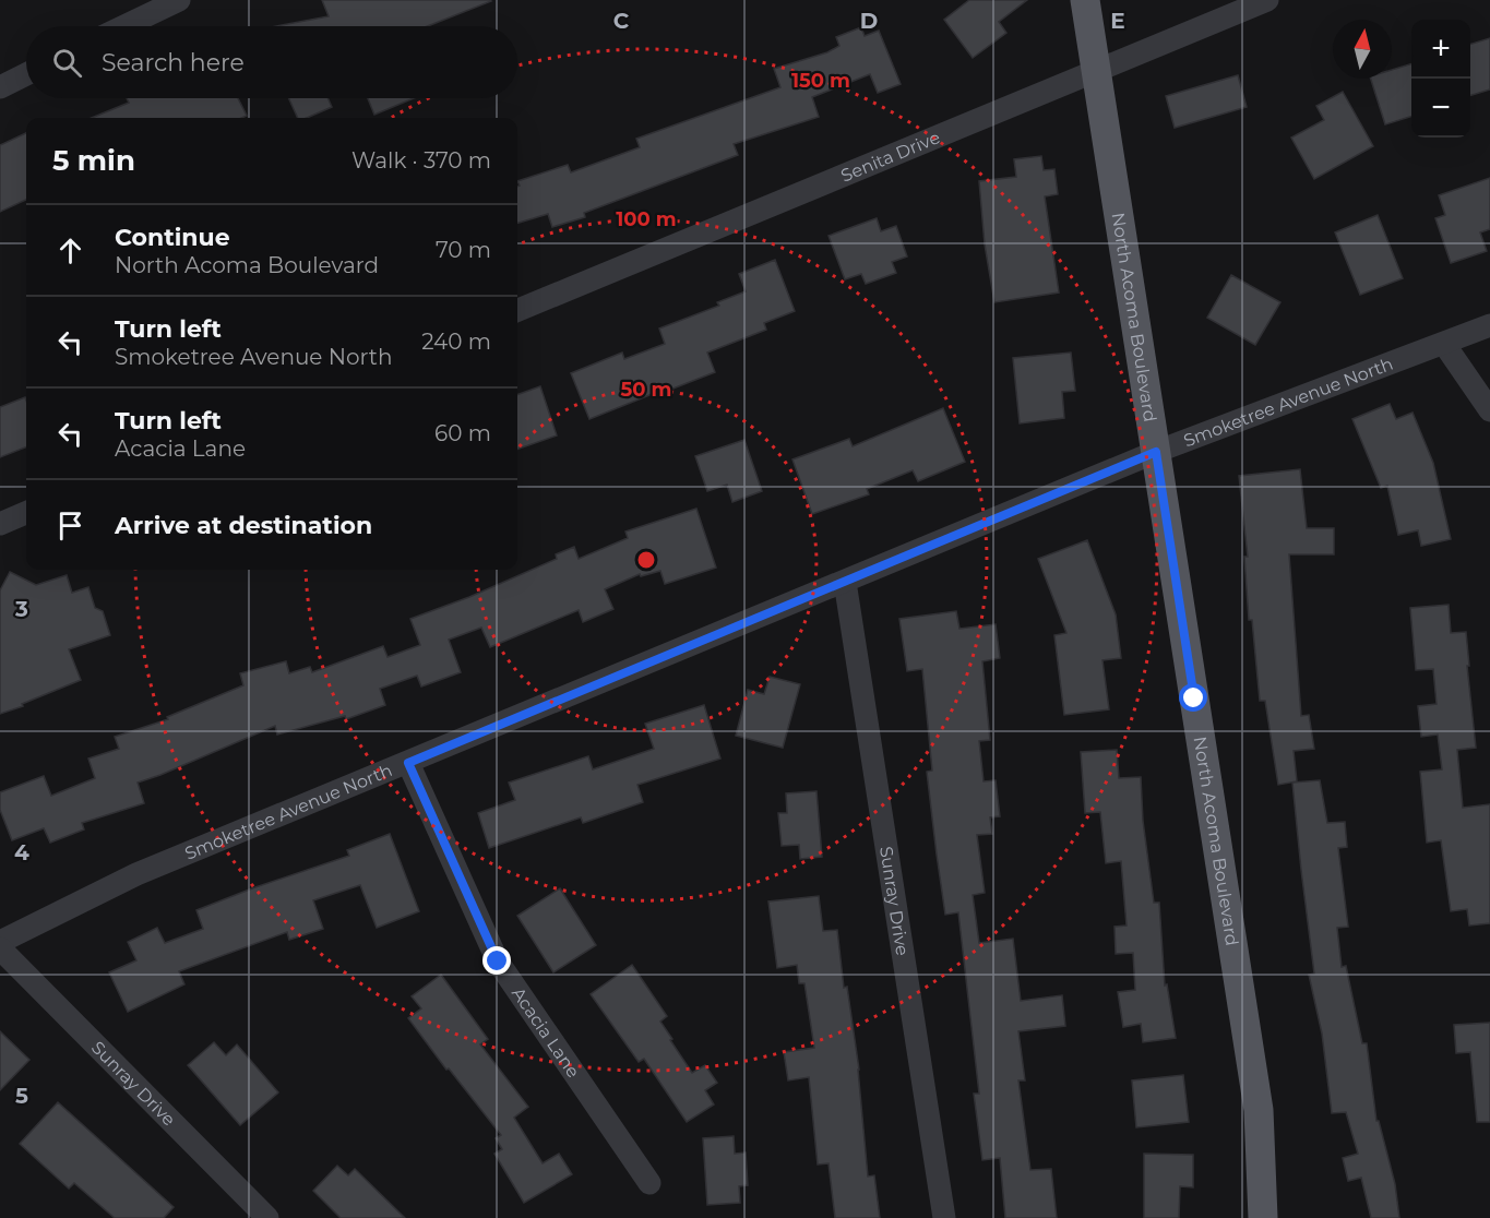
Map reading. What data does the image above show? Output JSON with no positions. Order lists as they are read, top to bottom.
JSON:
{
  "streets": {
    "main road": ["North Acoma Boulevard"],
    "street": [
      "Senita Drive",
      "Smoketree Avenue North",
      "Sunray Drive",
      "Acacia Lane"
    ]
  },
  "crossings": [
    ["Senita Drive", "North Acoma Boulevard"],
    ["North Acoma Boulevard", "Smoketree Avenue North"],
    ["Smoketree Avenue North", "Sunray Drive"],
    ["Smoketree Avenue North", "Acacia Lane"]
  ],
  "north": "top",
  "page": {
    "map_buttons": ["+", "−"],
    "search": "Search here",
    "heading": ["5 min", "Walk · 370 m"],
    "list": [
      ["Continue", "North Acoma Boulevard", "70 m"],
      ["Turn left", "Smoketree Avenue North", "240 m"],
      ["Turn left", "Acacia Lane", "60 m"],
      "Arrive at destination"
    ]
  },
  "grid": {
    "columns": ["C", "D", "E"],
    "rows": ["3", "4", "5"]
  },
  "rings": ["150 m", "100 m", "50 m"]
}
